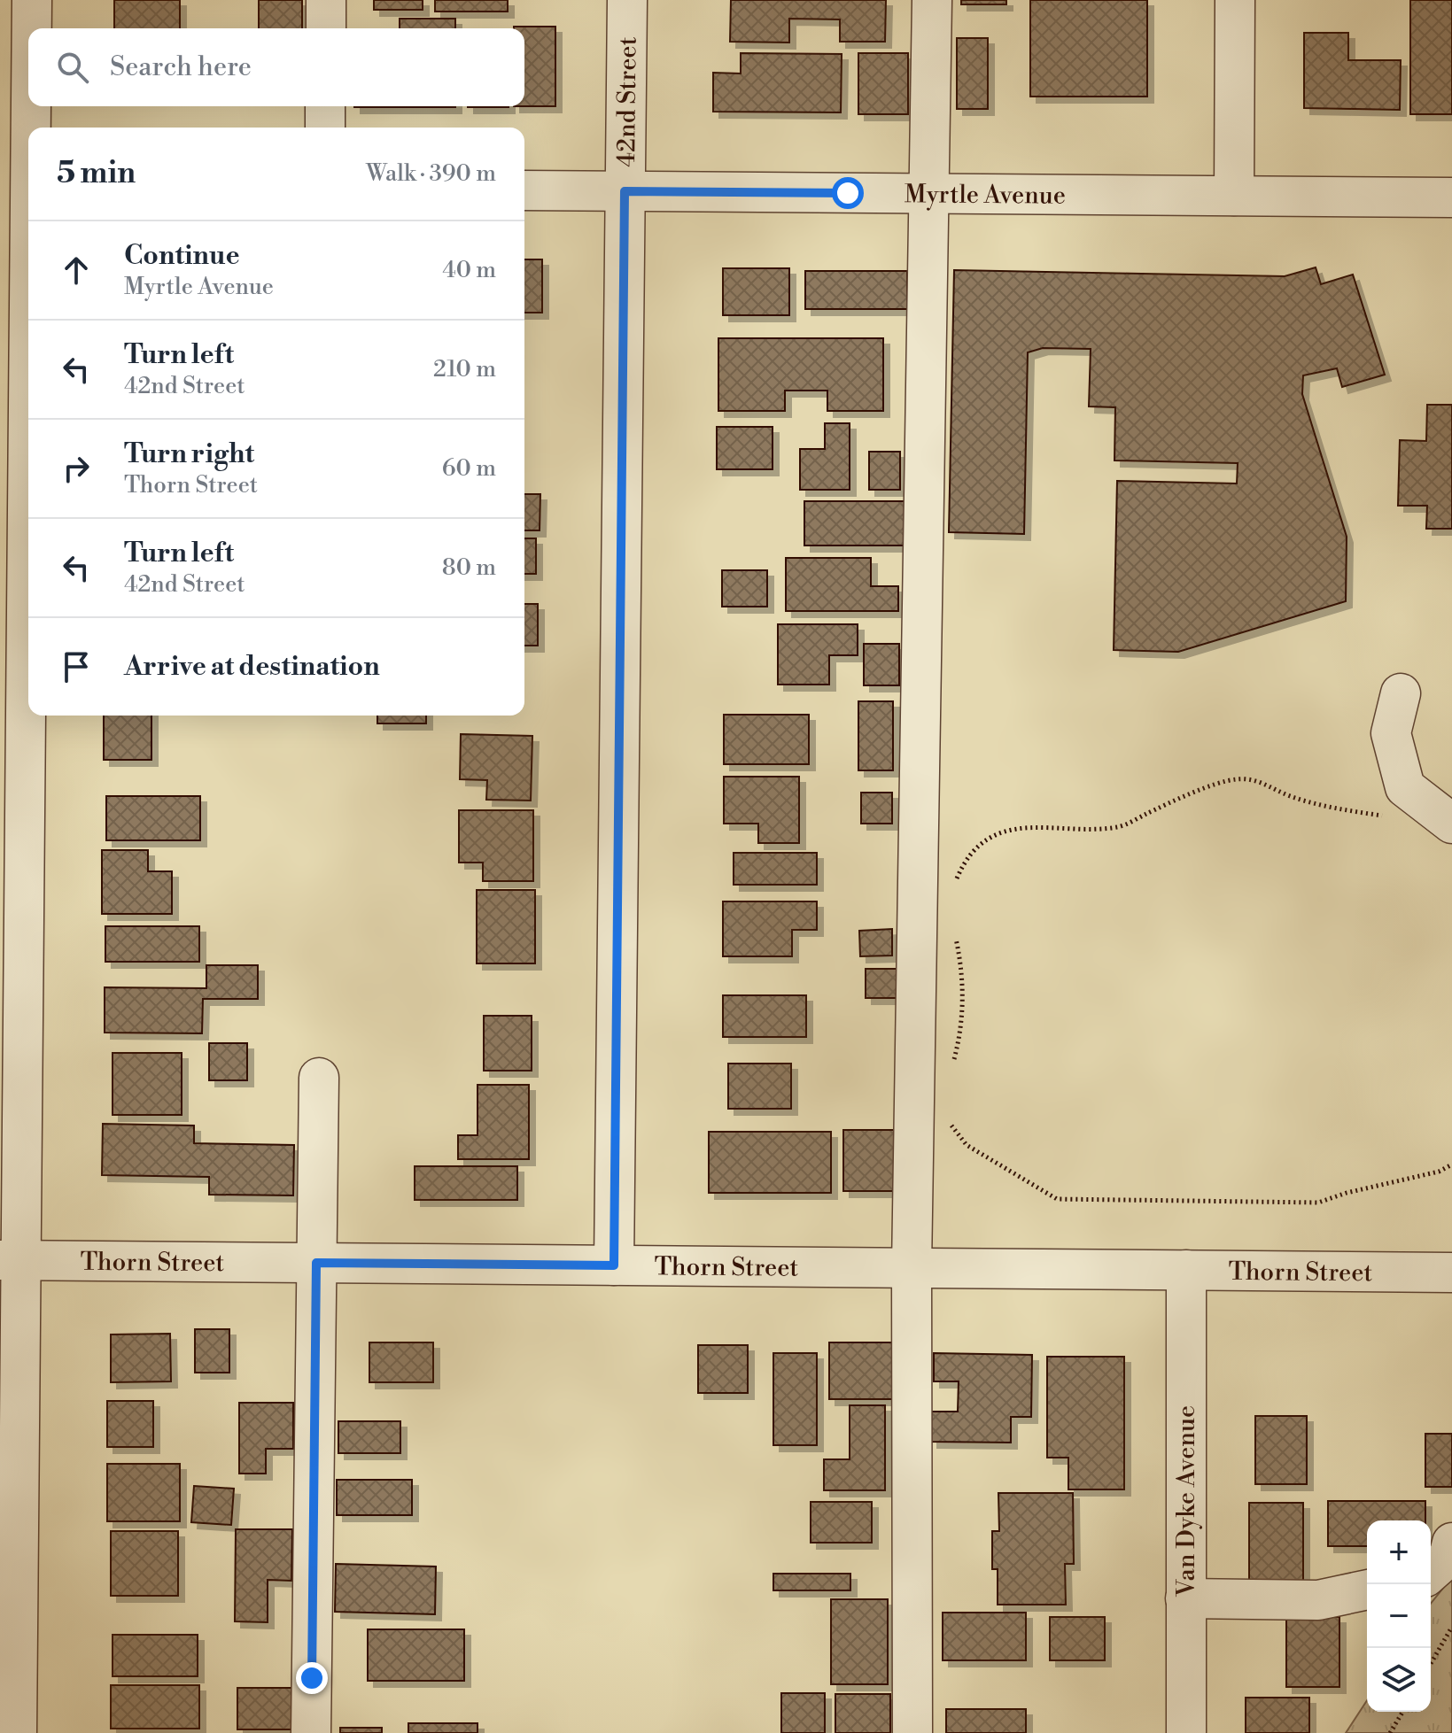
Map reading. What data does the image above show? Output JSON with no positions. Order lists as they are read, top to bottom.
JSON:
{
  "streets": {
    "street": [
      "42nd Street",
      "Myrtle Avenue",
      "Thorn Street",
      "Van Dyke Avenue"
    ]
  },
  "crossings": [
    ["42nd Street", "Myrtle Avenue"],
    ["42nd Street", "Thorn Street"],
    ["Thorn Street", "Van Dyke Avenue"]
  ],
  "page": {
    "search": "Search here",
    "heading": ["5 min", "Walk · 390 m"],
    "list": [
      ["Continue", "Myrtle Avenue", "40 m"],
      ["Turn left", "42nd Street", "210 m"],
      ["Turn right", "Thorn Street", "60 m"],
      ["Turn left", "42nd Street", "80 m"],
      "Arrive at destination"
    ],
    "map_buttons": ["+", "−"]
  }
}
